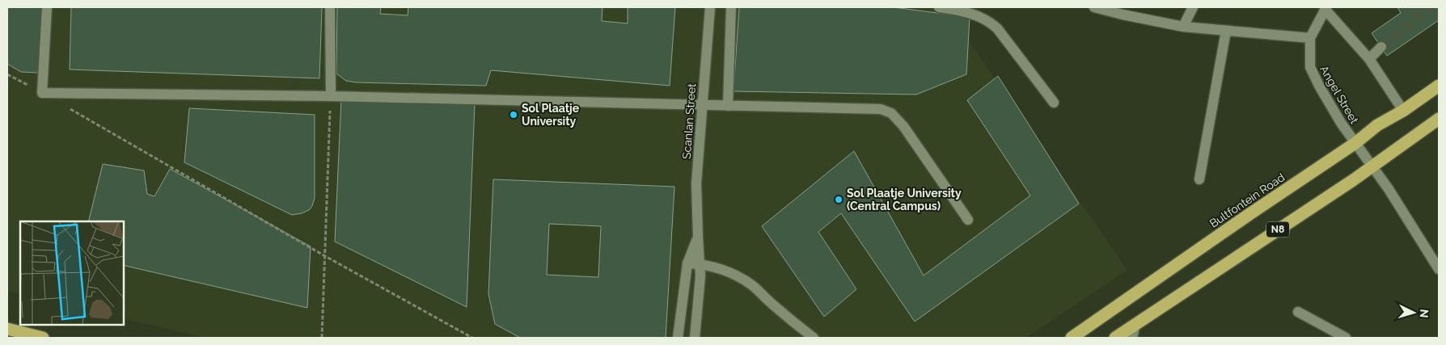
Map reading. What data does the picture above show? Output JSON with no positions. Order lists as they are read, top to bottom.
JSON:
{
  "streets": {
    "highway": ["Bultfontein Road", "N8"],
    "street": ["Angel Street", "Scanlan Street"]
  },
  "crossings": [
    ["Angel Street", "Bultfontein Road"],
    ["Angel Street", "N8"]
  ],
  "places": ["Sol Plaatje University", "Sol Plaatje University (Central Campus)"],
  "north": "right"
}
